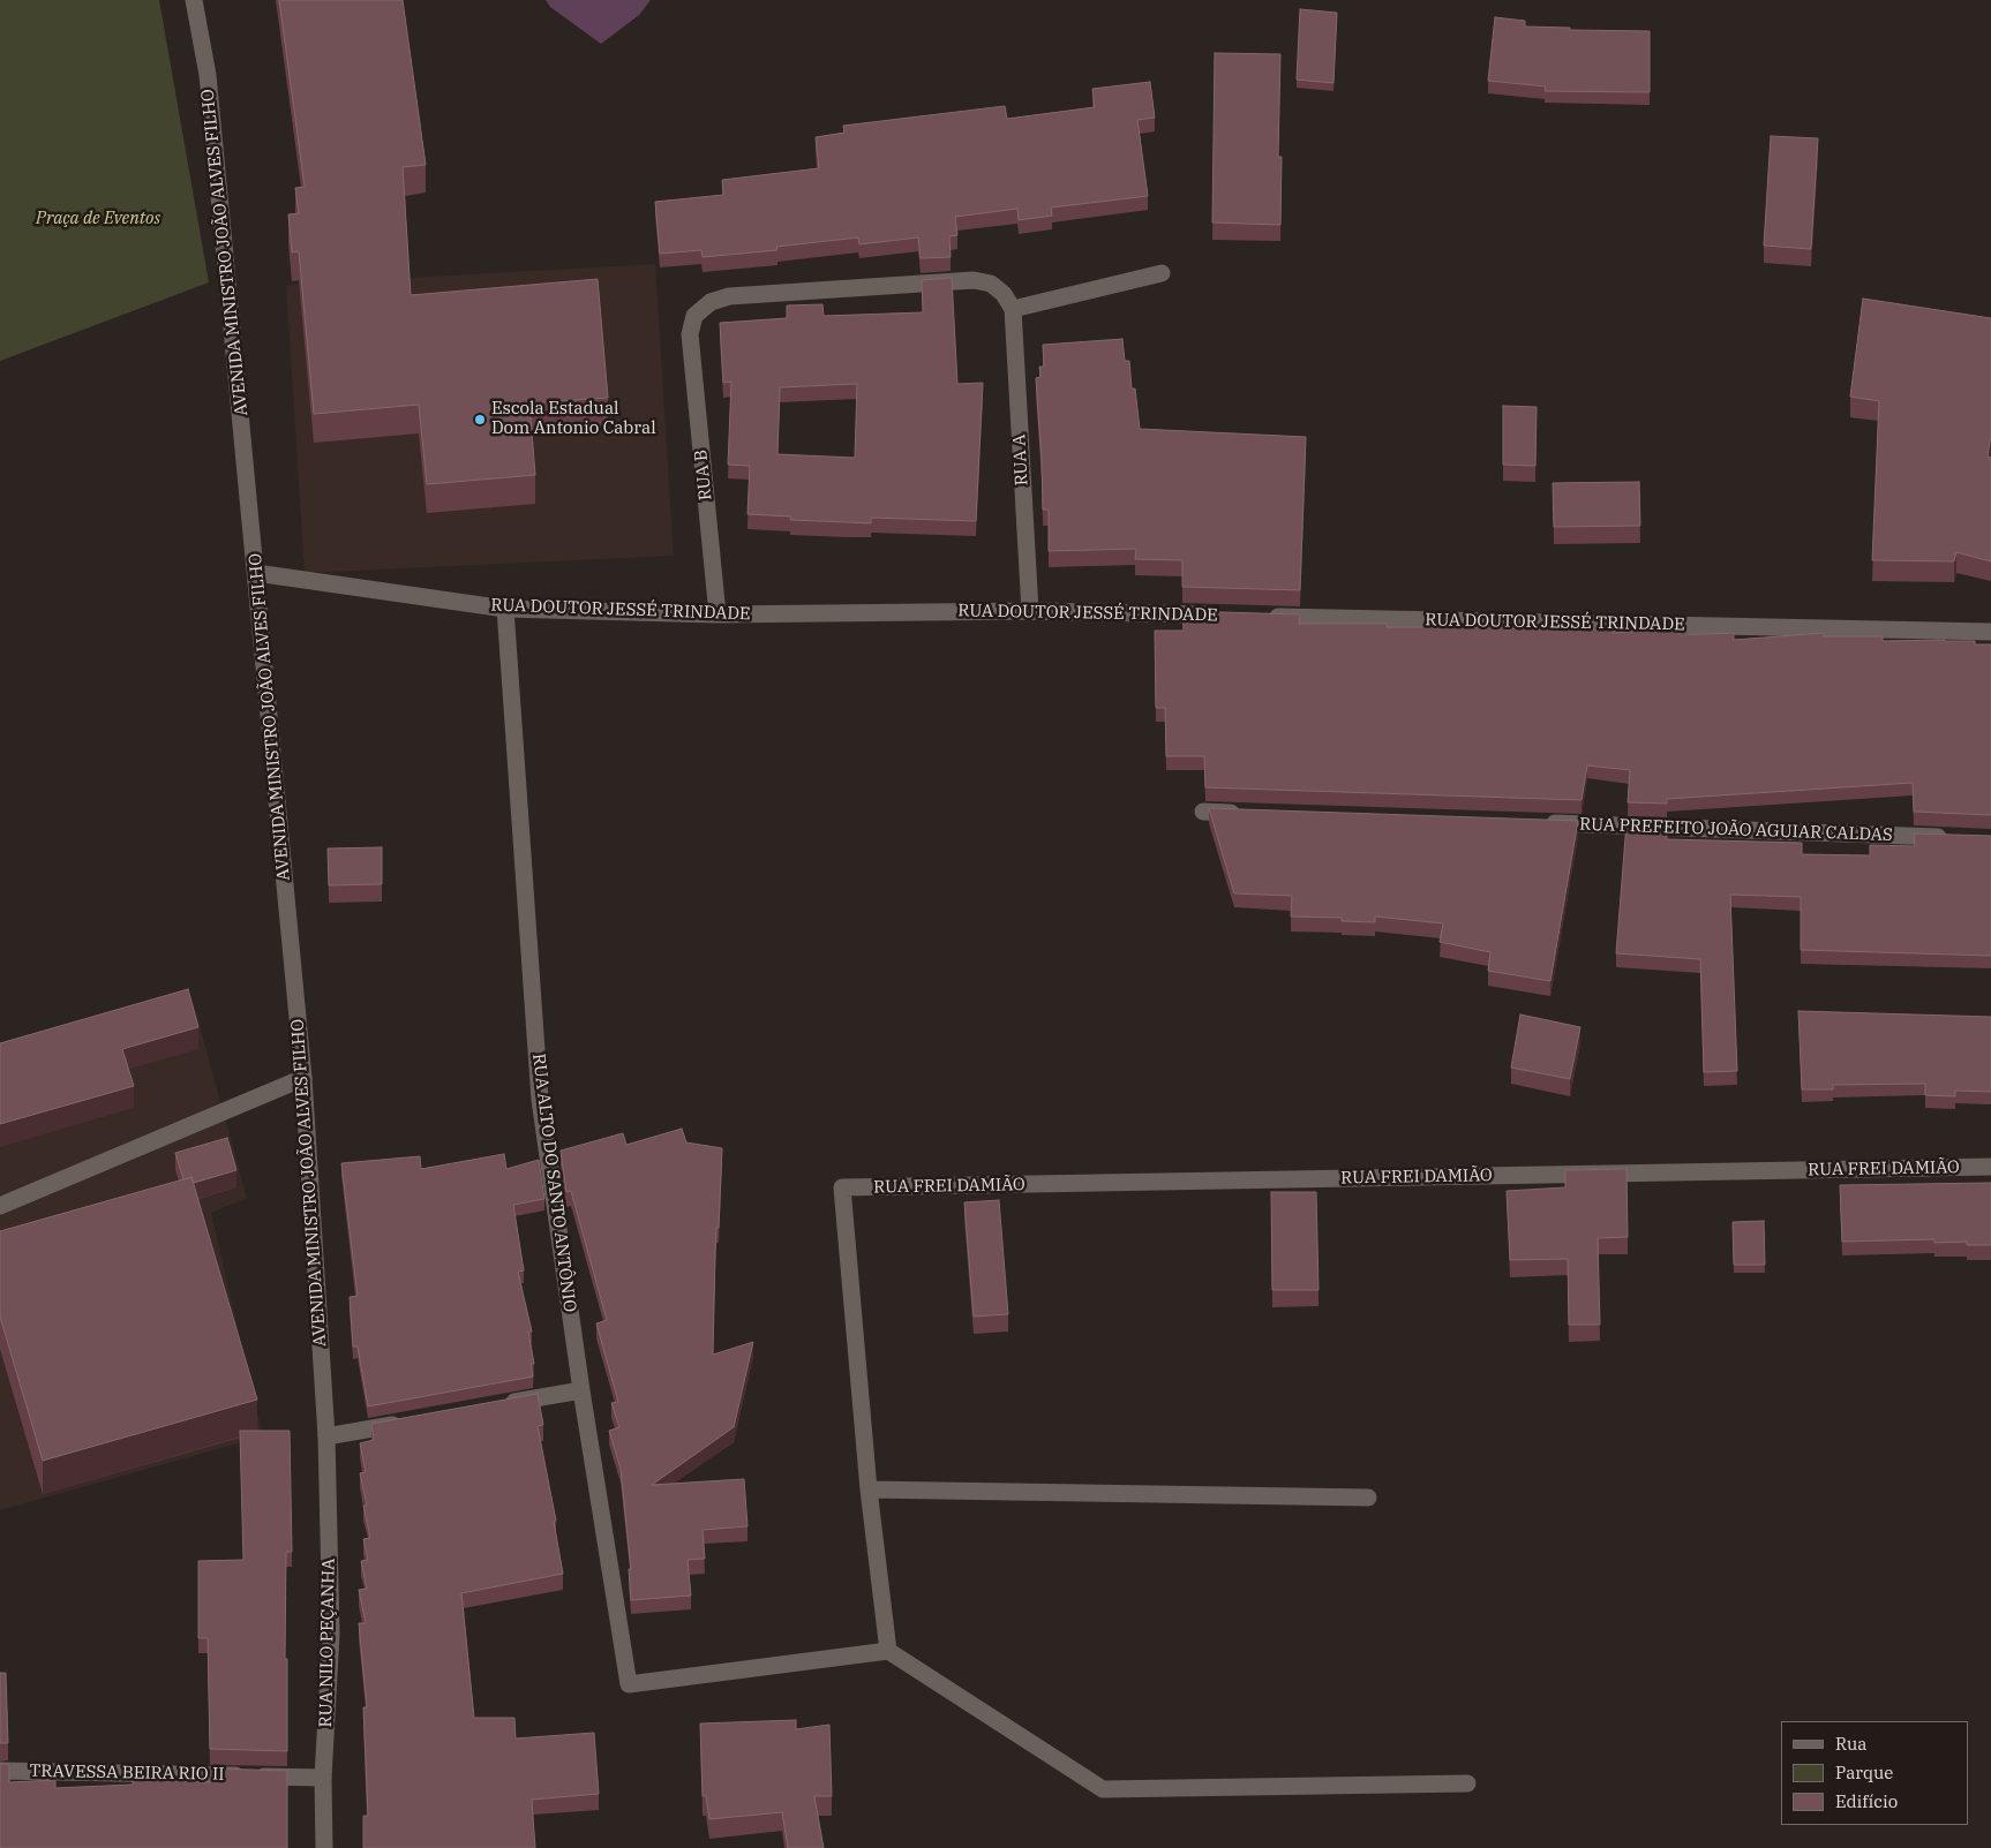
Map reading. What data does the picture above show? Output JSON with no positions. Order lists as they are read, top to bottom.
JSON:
{
  "streets": {
    "street": [
      "AVENIDA MINISTRO JOÃO ALVES FILHO",
      "RUA A",
      "RUA B",
      "RUA DOUTOR JESSÉ TRINDADE",
      "RUA PREFEITO JOÃO AGUIAR CALDAS",
      "RUA FREI DAMIÃO",
      "RUA ALTO DO SANTO ANTÔNIO",
      "RUA NILO PEÇANHA",
      "TRAVESSA BEIRA RIO II"
    ]
  },
  "crossings": [
    ["AVENIDA MINISTRO JOÃO ALVES FILHO", "RUA DOUTOR JESSÉ TRINDADE"],
    ["AVENIDA MINISTRO JOÃO ALVES FILHO", "RUA NILO PEÇANHA"],
    ["RUA A", "RUA B"],
    ["RUA A", "RUA DOUTOR JESSÉ TRINDADE"],
    ["RUA B", "RUA DOUTOR JESSÉ TRINDADE"],
    ["RUA DOUTOR JESSÉ TRINDADE", "RUA ALTO DO SANTO ANTÔNIO"],
    ["RUA NILO PEÇANHA", "TRAVESSA BEIRA RIO II"]
  ],
  "parks": ["Praça de Eventos"],
  "places": ["Escola Estadual Dom Antonio Cabral"],
  "legend": ["Rua", "Parque", "Edifício"]
}
